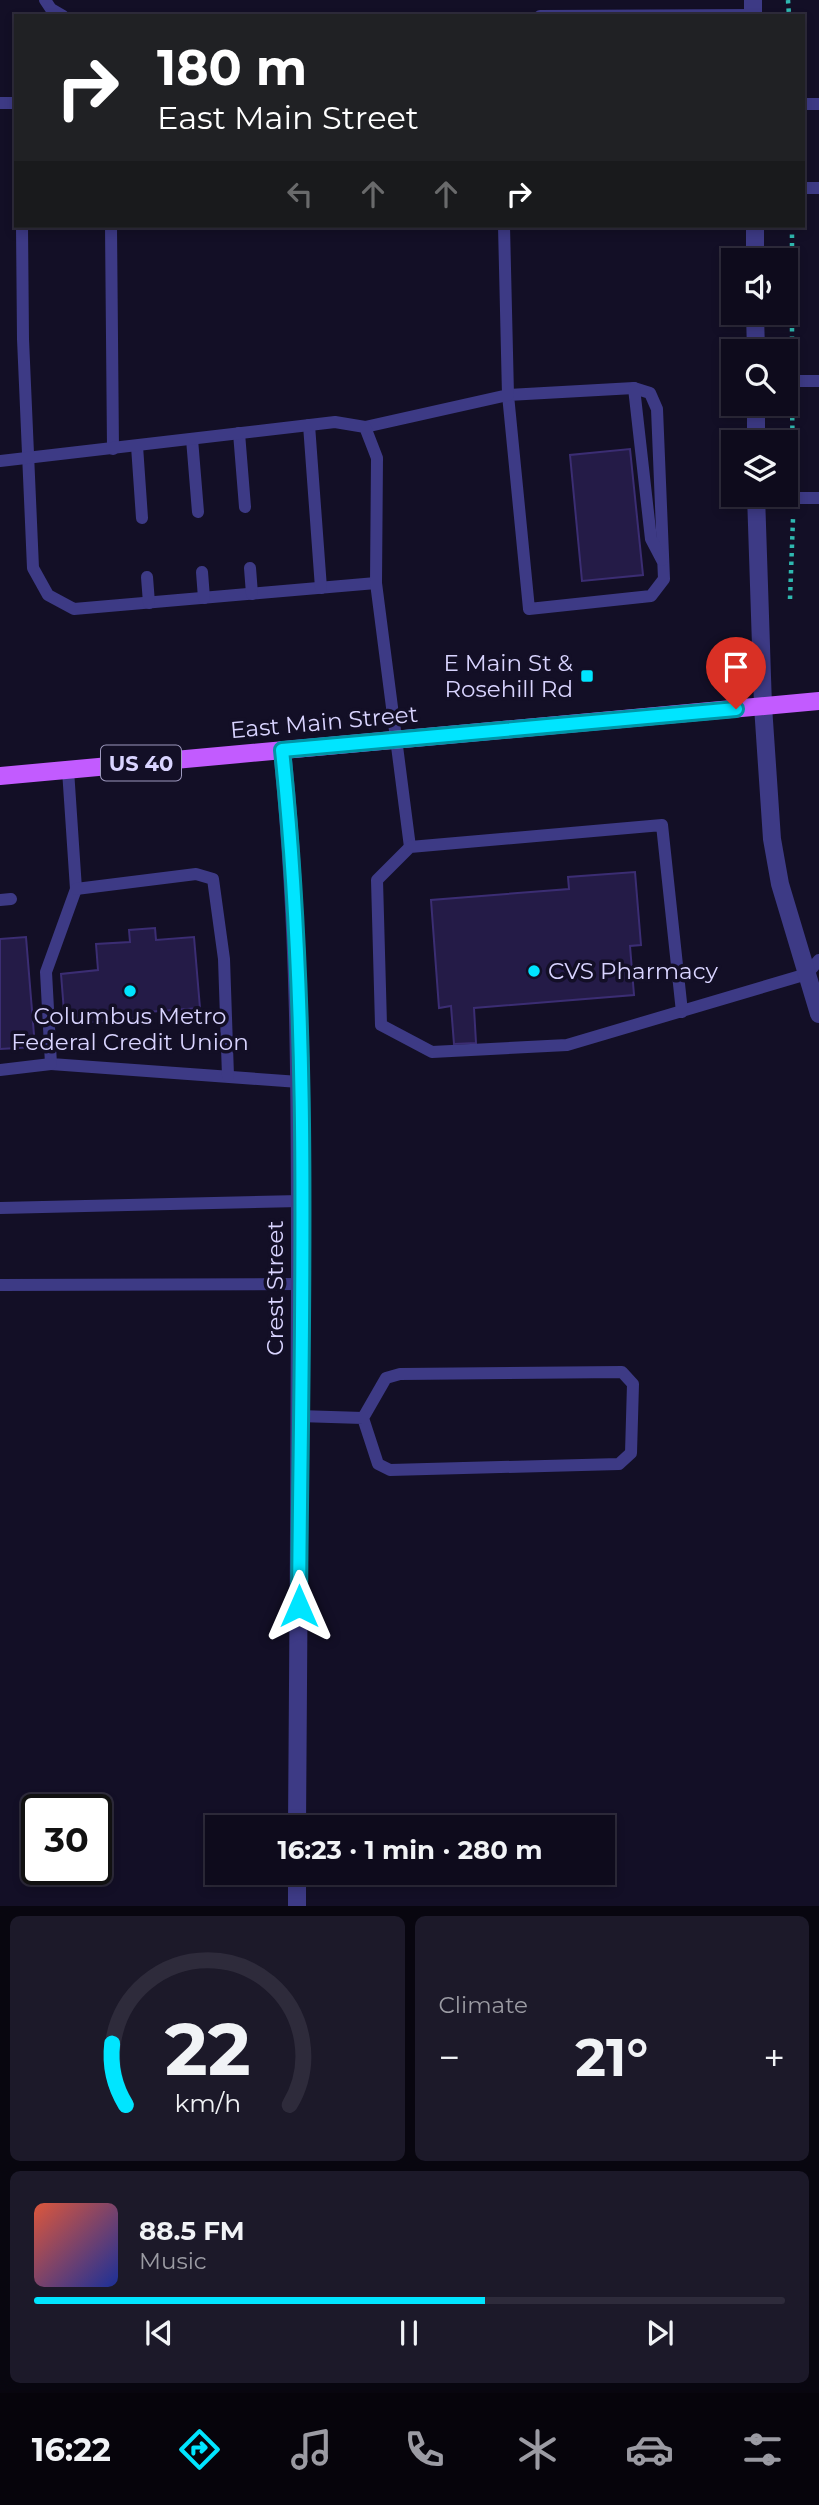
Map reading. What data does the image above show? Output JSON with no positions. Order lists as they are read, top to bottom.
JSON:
{
  "streets": {
    "main road": ["East Main Street", "US 40"],
    "street": ["Crest Street"]
  },
  "crossings": [
    ["East Main Street", "Crest Street"]
  ],
  "places": {
    "transit": ["E Main St & Rosehill Rd"],
    "other": ["CVS Pharmacy", "Columbus Metro Federal Credit Union"]
  },
  "page": {
    "turn": ["180 m", "East Main Street"],
    "limit": "30",
    "trip": "16:23 · 1 min · 280 m",
    "tile": "Climate",
    "heat": ["−", "21°", "+"],
    "song": ["88.5 FM", "Music"],
    "tabs": "16:22",
    "gauge": ["22", "km/h"]
  }
}
